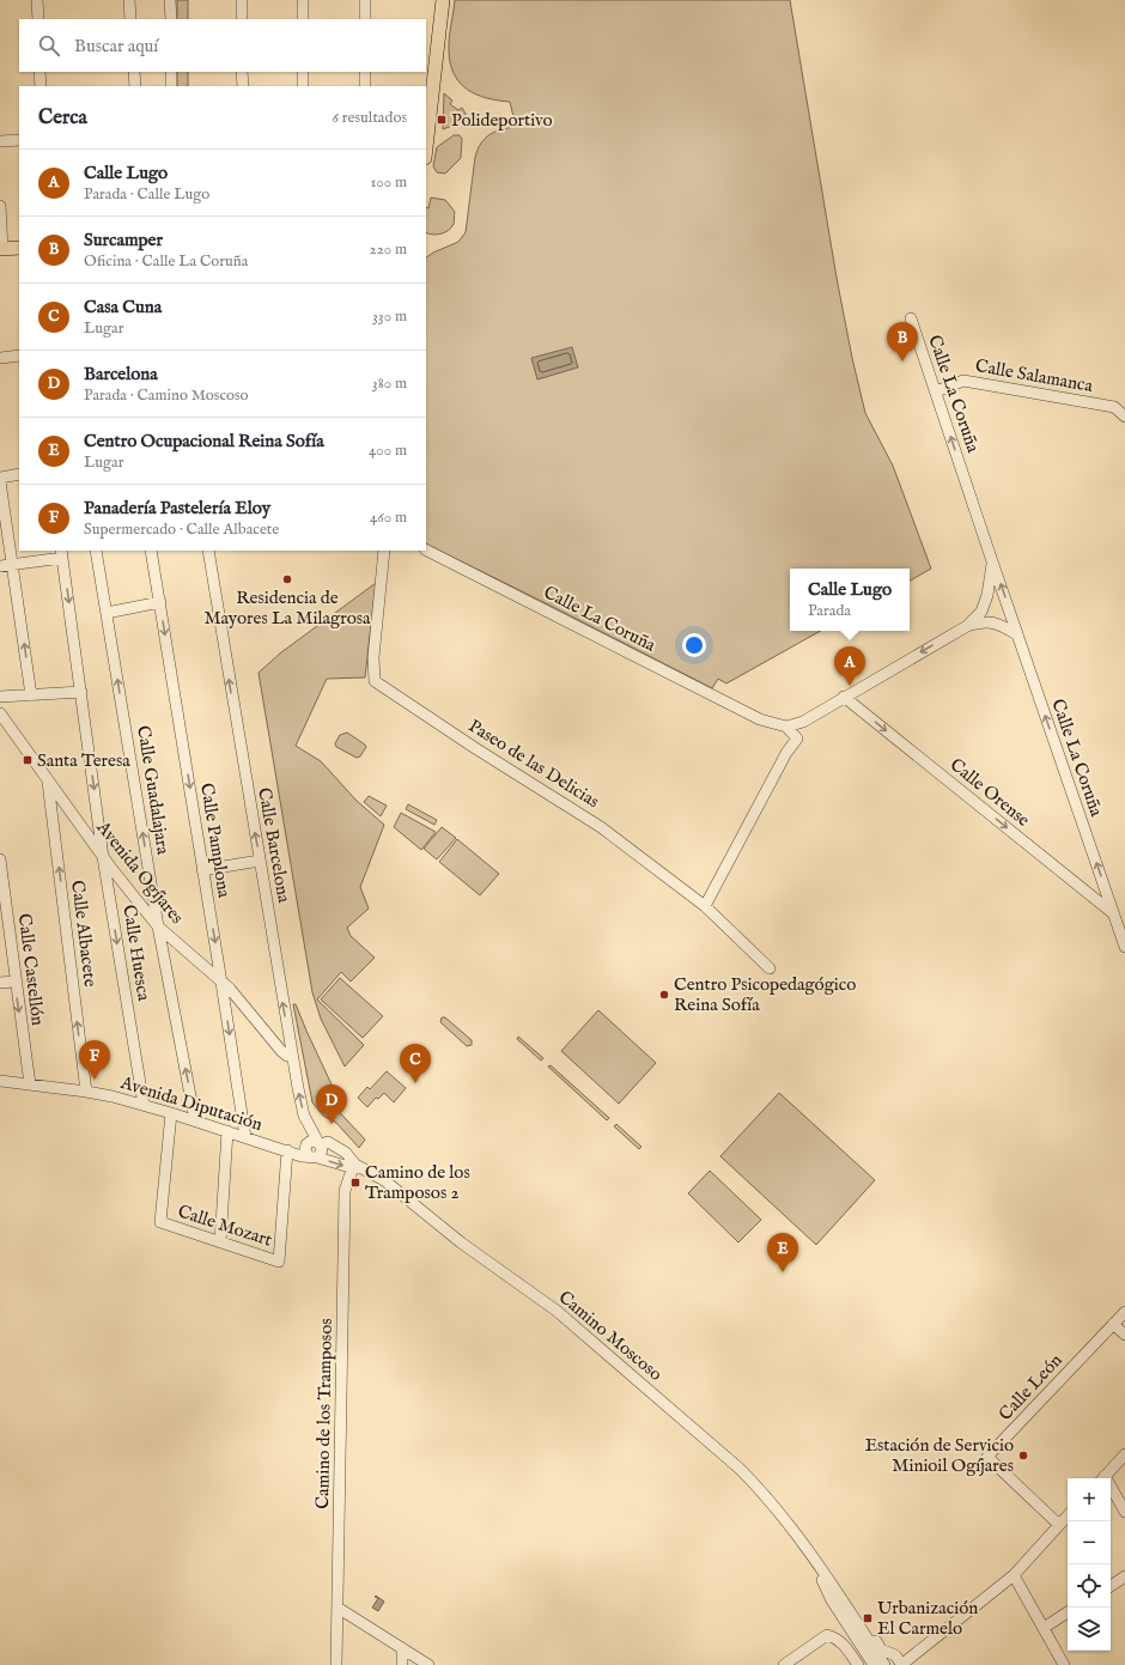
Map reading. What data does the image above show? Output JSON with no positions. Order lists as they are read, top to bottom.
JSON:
{
  "streets": {
    "street": [
      "Calle Salamanca",
      "Calle La Coruña",
      "Paseo de las Delicias",
      "Calle Guadalajara",
      "Calle Orense",
      "Calle Pamplona",
      "Calle Barcelona",
      "Avenida Ogíjares",
      "Calle Albacete",
      "Calle Huesca",
      "Calle Castellón",
      "Avenida Diputación",
      "Calle Mozart",
      "Camino Moscoso",
      "Calle León",
      "Camino de los Tramposos"
    ]
  },
  "crossings": [
    ["Calle Salamanca", "Calle La Coruña"],
    ["Calle La Coruña", "Calle Orense"],
    ["Calle Guadalajara", "Avenida Ogíjares"],
    ["Calle Guadalajara", "Avenida Diputación"],
    ["Calle Pamplona", "Avenida Ogíjares"],
    ["Calle Pamplona", "Avenida Diputación"],
    ["Calle Barcelona", "Avenida Ogíjares"],
    ["Calle Barcelona", "Camino Moscoso"],
    ["Avenida Ogíjares", "Calle Albacete"],
    ["Avenida Ogíjares", "Calle Huesca"],
    ["Calle Albacete", "Avenida Diputación"],
    ["Calle Huesca", "Avenida Diputación"],
    ["Calle Castellón", "Avenida Diputación"],
    ["Avenida Diputación", "Calle Mozart"],
    ["Avenida Diputación", "Camino Moscoso"],
    ["Camino Moscoso", "Camino de los Tramposos"]
  ],
  "one_way": [
    "Calle La Coruña",
    "Calle Guadalajara",
    "Calle Orense",
    "Calle Pamplona",
    "Calle Barcelona",
    "Calle Albacete",
    "Calle Huesca",
    "Calle Castellón"
  ],
  "places": {
    "transit": [
      "Polideportivo",
      "Santa Teresa",
      "Camino de los Tramposos 2",
      "Urbanización El Carmelo"
    ],
    "other": ["Residencia de Mayores La Milagrosa", "Centro Psicopedagógico Reina Sofía", "Estación de Servicio Minioil Ogíjares"]
  },
  "page": {
    "search": "Buscar aquí",
    "heading": ["Cerca", "6 resultados"],
    "list": [
      {
        "mark": "A",
        "name": "Calle Lugo",
        "note": "Parada · Calle Lugo",
        "value": "100 m"
      },
      {
        "mark": "B",
        "name": "Surcamper",
        "note": "Oficina · Calle La Coruña",
        "value": "220 m"
      },
      {
        "mark": "C",
        "name": "Casa Cuna",
        "note": "Lugar",
        "value": "330 m"
      },
      {
        "mark": "D",
        "name": "Barcelona",
        "note": "Parada · Camino Moscoso",
        "value": "380 m"
      },
      {
        "mark": "E",
        "name": "Centro Ocupacional Reina Sofía",
        "note": "Lugar",
        "value": "400 m"
      },
      {
        "mark": "F",
        "name": "Panadería Pastelería Eloy",
        "note": "Supermercado · Calle Albacete",
        "value": "460 m"
      }
    ],
    "pins": [
      "B",
      "A",
      "F",
      "C",
      "D",
      "E"
    ],
    "popup": ["Calle Lugo", "Parada"],
    "map_buttons": ["+", "−"]
  }
}
